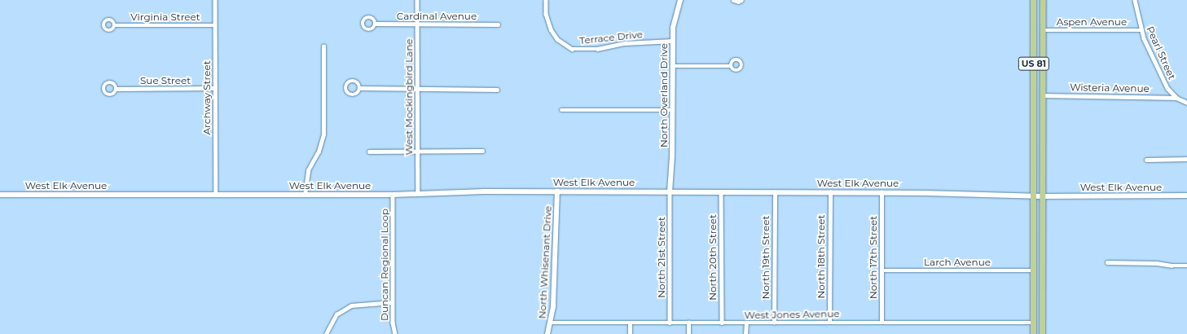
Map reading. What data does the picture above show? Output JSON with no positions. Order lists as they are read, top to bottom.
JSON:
{
  "streets": {
    "main road": ["US 81", "West Elk Avenue"],
    "street": [
      "Cardinal Avenue",
      "Virginia Street",
      "Aspen Avenue",
      "Terrace Drive",
      "Pearl Street",
      "Sue Street",
      "Wisteria Avenue",
      "North Overland Drive",
      "West Mockingbird Lane",
      "Archway Street",
      "North 18th Street",
      "North 21st Street",
      "North 20th Street",
      "North 19th Street",
      "North 17th Street",
      "North Whisenant Drive",
      "Larch Avenue",
      "Duncan Regional Loop",
      "West Jones Avenue"
    ]
  },
  "crossings": [
    ["Cardinal Avenue", "West Mockingbird Lane"],
    ["Virginia Street", "Archway Street"],
    ["Aspen Avenue", "Pearl Street"],
    ["Aspen Avenue", "US 81"],
    ["Terrace Drive", "North Overland Drive"],
    ["Pearl Street", "Wisteria Avenue"],
    ["US 81", "Wisteria Avenue"],
    ["US 81", "West Elk Avenue"],
    ["US 81", "Larch Avenue"],
    ["US 81", "West Jones Avenue"],
    ["Sue Street", "Archway Street"],
    ["North Overland Drive", "West Elk Avenue"],
    ["North Overland Drive", "North 21st Street"],
    ["West Mockingbird Lane", "West Elk Avenue"],
    ["Archway Street", "West Elk Avenue"],
    ["West Elk Avenue", "North 18th Street"],
    ["West Elk Avenue", "North 21st Street"],
    ["West Elk Avenue", "North 20th Street"],
    ["West Elk Avenue", "North 19th Street"],
    ["West Elk Avenue", "North 17th Street"],
    ["West Elk Avenue", "North Whisenant Drive"],
    ["West Elk Avenue", "Duncan Regional Loop"],
    ["North 18th Street", "West Jones Avenue"],
    ["North 21st Street", "West Jones Avenue"],
    ["North 20th Street", "West Jones Avenue"],
    ["North 19th Street", "West Jones Avenue"],
    ["North 17th Street", "Larch Avenue"],
    ["North 17th Street", "West Jones Avenue"],
    ["North Whisenant Drive", "West Jones Avenue"]
  ]
}
